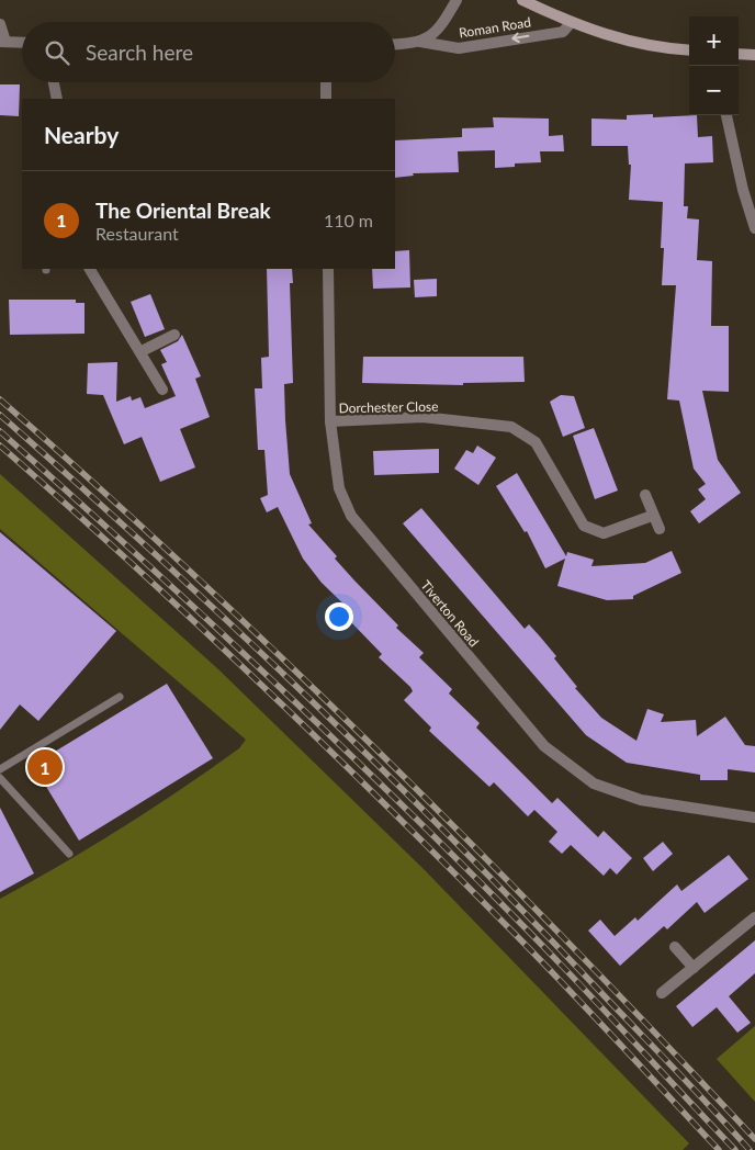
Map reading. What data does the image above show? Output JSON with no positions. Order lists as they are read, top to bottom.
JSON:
{
  "streets": {
    "street": ["Roman Road", "Dorchester Close", "Tiverton Road"]
  },
  "crossings": [
    ["Dorchester Close", "Tiverton Road"]
  ],
  "one_way": ["Roman Road"],
  "page": {
    "map_buttons": ["+", "−"],
    "search": "Search here",
    "heading": "Nearby",
    "list": [
      {
        "mark": "1",
        "name": "The Oriental Break",
        "note": "Restaurant",
        "value": "110 m"
      }
    ],
    "pins": "1"
  }
}
